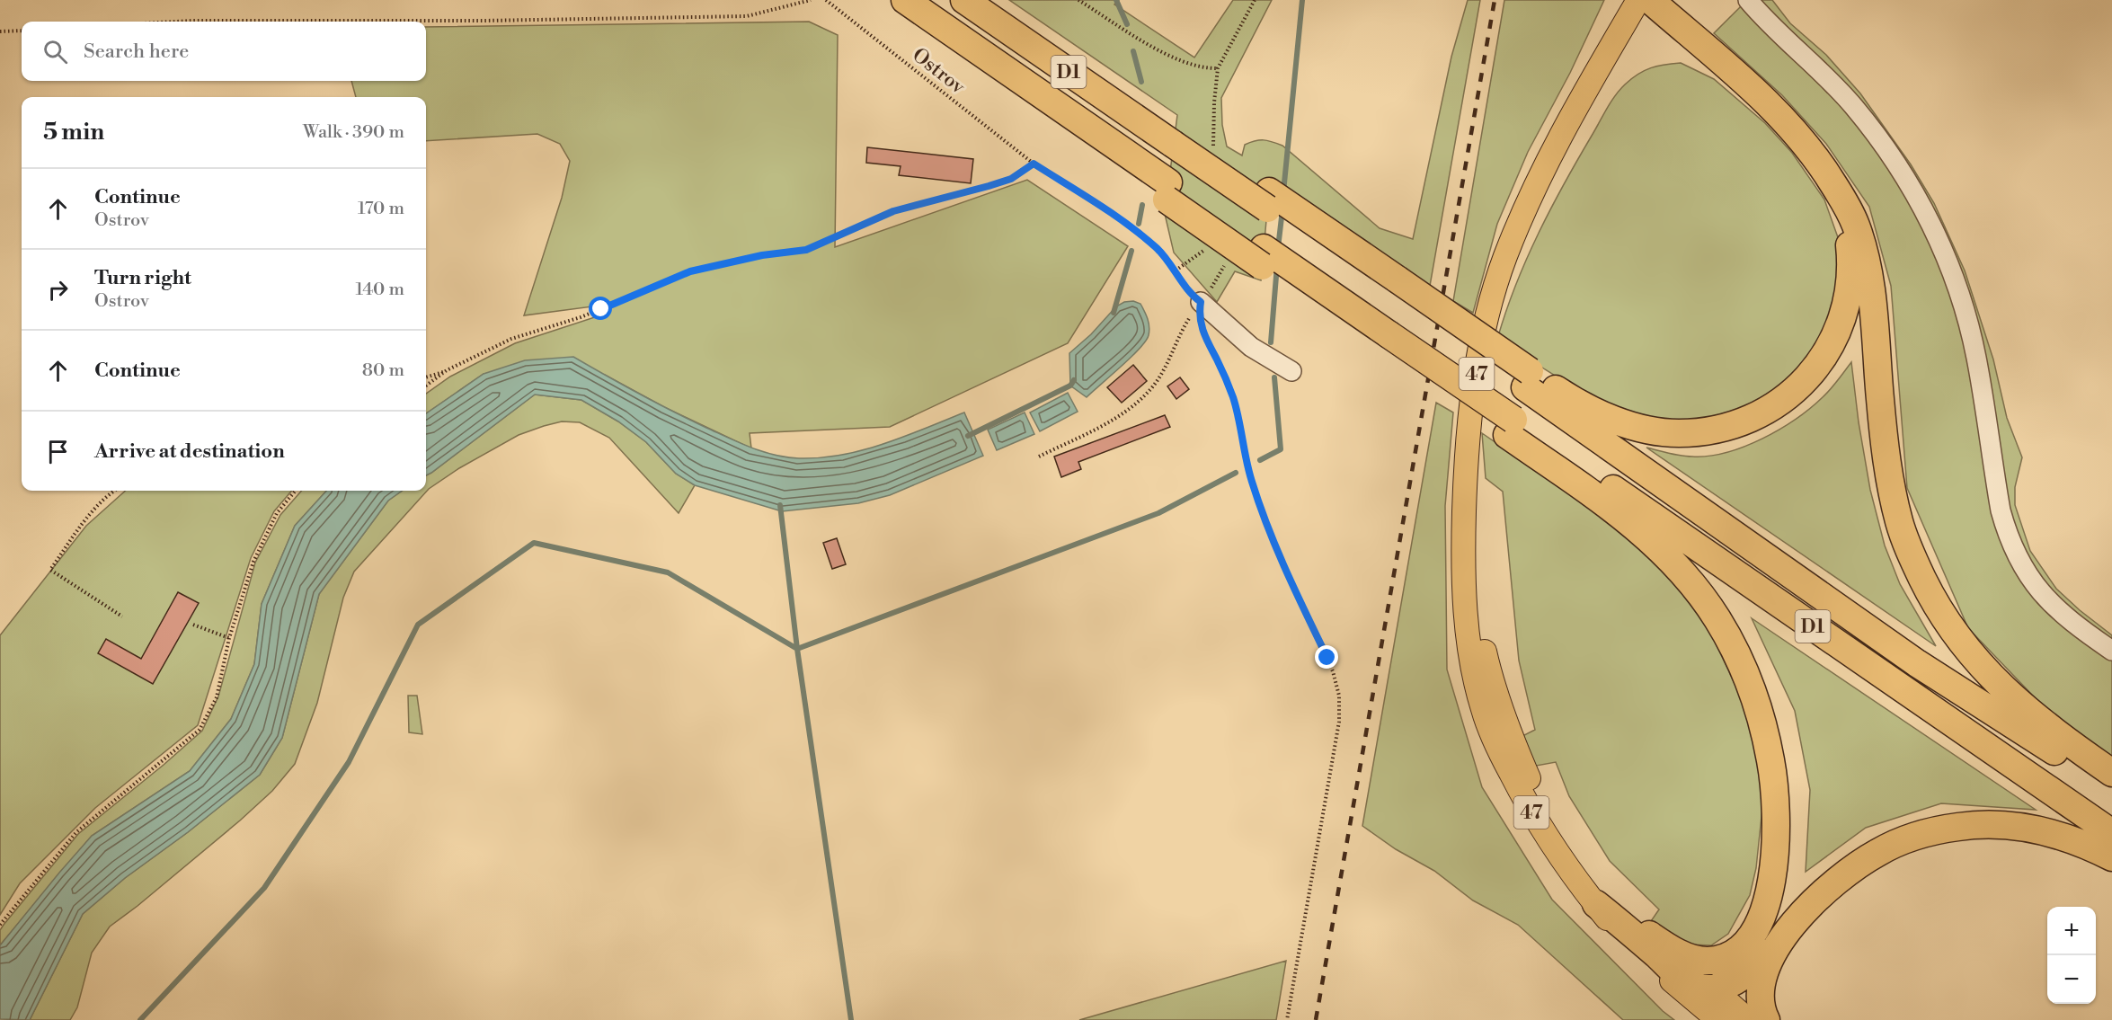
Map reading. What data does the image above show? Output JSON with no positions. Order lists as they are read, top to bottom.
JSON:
{
  "streets": {
    "highway": ["D1"],
    "main road": ["47"],
    "path": ["Ostrov"]
  },
  "page": {
    "search": "Search here",
    "heading": ["5 min", "Walk · 390 m"],
    "list": [
      ["Continue", "Ostrov", "170 m"],
      ["Turn right", "Ostrov", "140 m"],
      ["Continue", "80 m"],
      "Arrive at destination"
    ],
    "map_buttons": ["+", "−"]
  }
}
